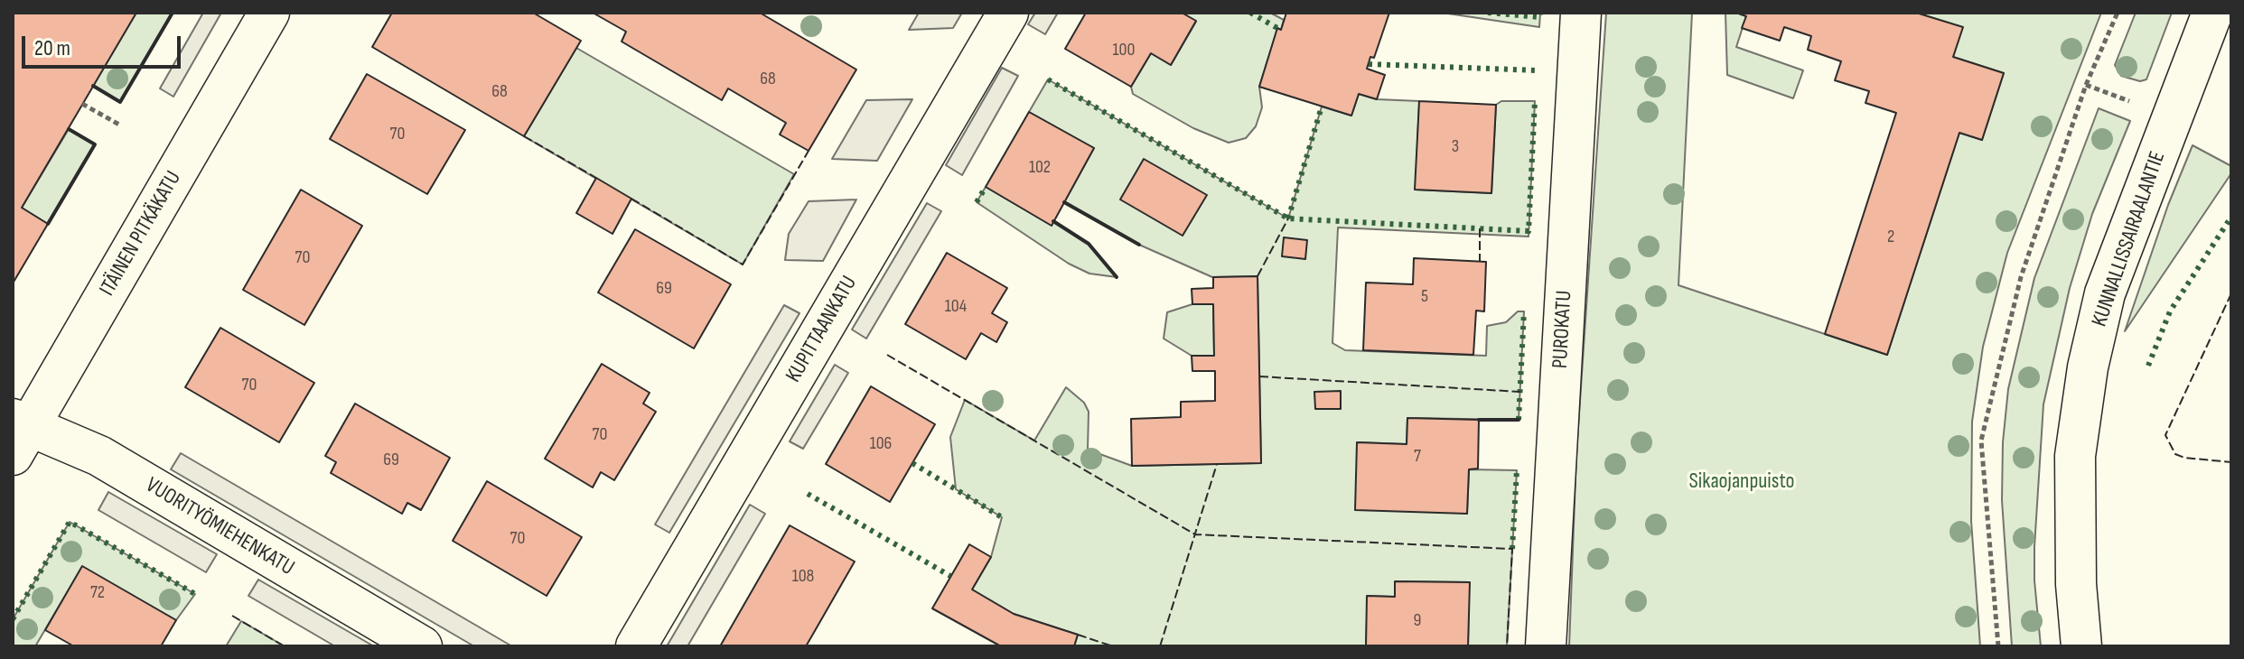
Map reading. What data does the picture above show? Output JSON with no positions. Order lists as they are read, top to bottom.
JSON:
{
  "streets": {
    "street": [
      "ITÄINEN PITKÄKATU",
      "KUNNALLISSAIRAALANTIE",
      "KUPITTAANKATU",
      "PUROKATU",
      "VUORITYÖMIEHENKATU"
    ]
  },
  "crossings": [
    ["ITÄINEN PITKÄKATU", "VUORITYÖMIEHENKATU"]
  ],
  "parks": ["Sikaojanpuisto"],
  "house_numbers": [
    "100",
    "68",
    "68",
    "70",
    "3",
    "102",
    "2",
    "70",
    "69",
    "5",
    "104",
    "70",
    "70",
    "106",
    "7",
    "69",
    "70",
    "108",
    "72",
    "9"
  ],
  "scale_bar": "20 m"
}
